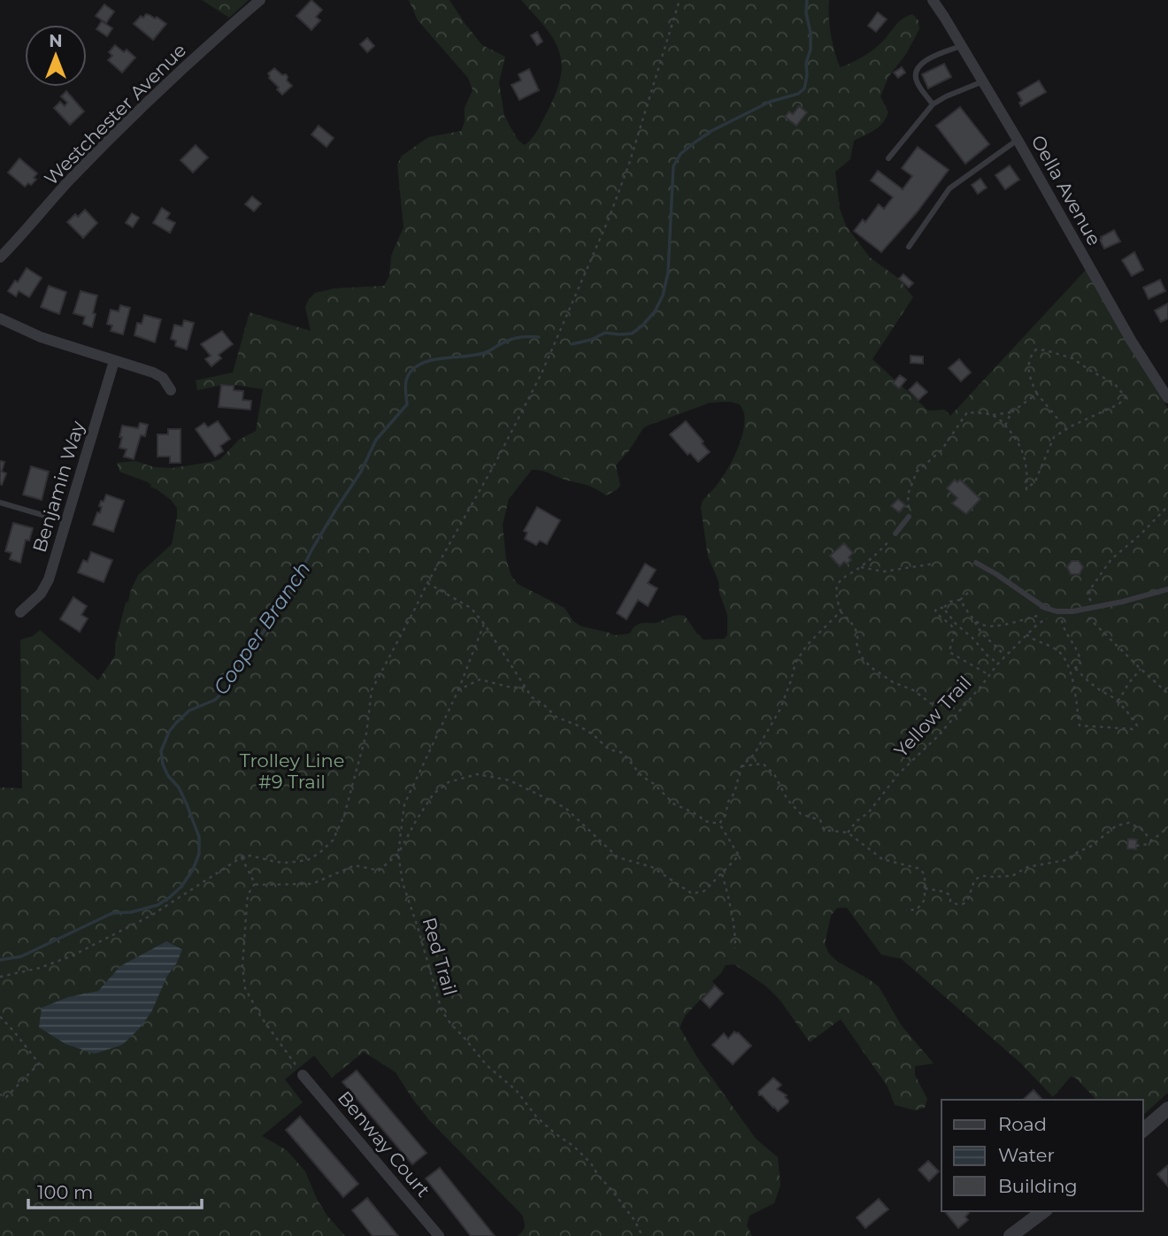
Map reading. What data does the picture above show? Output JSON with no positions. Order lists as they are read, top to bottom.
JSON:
{
  "streets": {
    "street": [
      "Westchester Avenue",
      "Oella Avenue",
      "Benjamin Way",
      "Benway Court"
    ],
    "path": ["Yellow Trail", "Red Trail"]
  },
  "water": ["Cooper Branch"],
  "parks": ["Trolley Line #9 Trail"],
  "legend": ["Road", "Water", "Building"],
  "scale_bar": "100 m",
  "north": "top"
}
